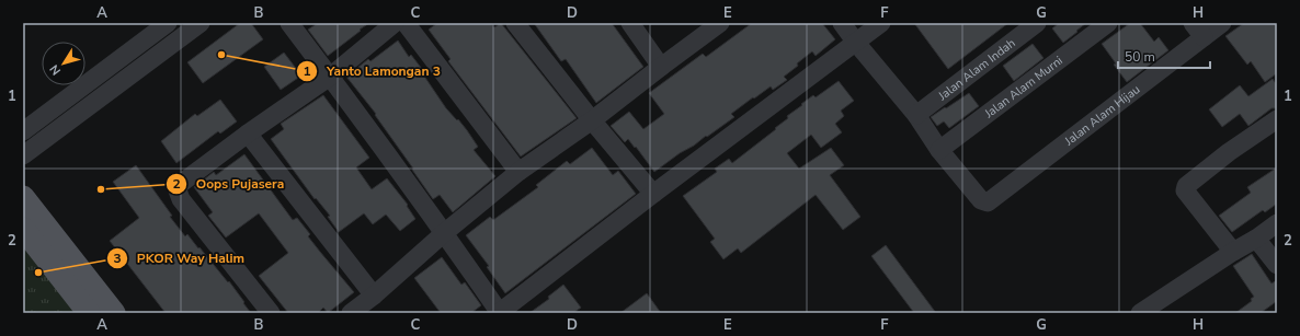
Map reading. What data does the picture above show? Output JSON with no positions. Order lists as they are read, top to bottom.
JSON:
{
  "streets": {
    "street": ["Jalan Alam Indah", "Jalan Alam Murni", "Jalan Alam Hijau"]
  },
  "crossings": [
    ["Jalan Alam Murni", "Jalan Alam Hijau"]
  ],
  "places": ["Yanto Lamongan 3", "Oops Pujasera", "PKOR Way Halim"],
  "scale_bar": "50 m",
  "north": "bottom left",
  "grid": {
    "columns": [
      "A",
      "B",
      "C",
      "D",
      "E",
      "F",
      "G",
      "H"
    ],
    "rows": ["1", "2"]
  }
}
